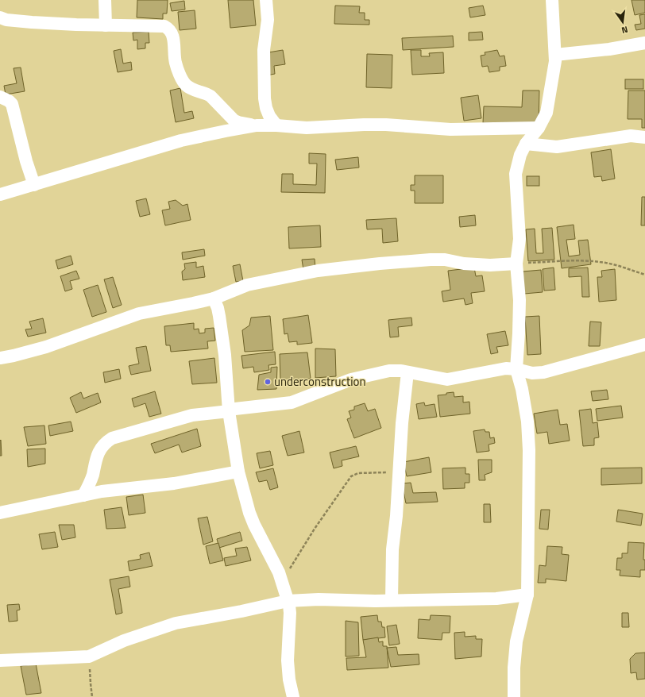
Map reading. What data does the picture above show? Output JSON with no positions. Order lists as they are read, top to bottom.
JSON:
{
  "places": ["underconstruction"],
  "north": "bottom"
}
